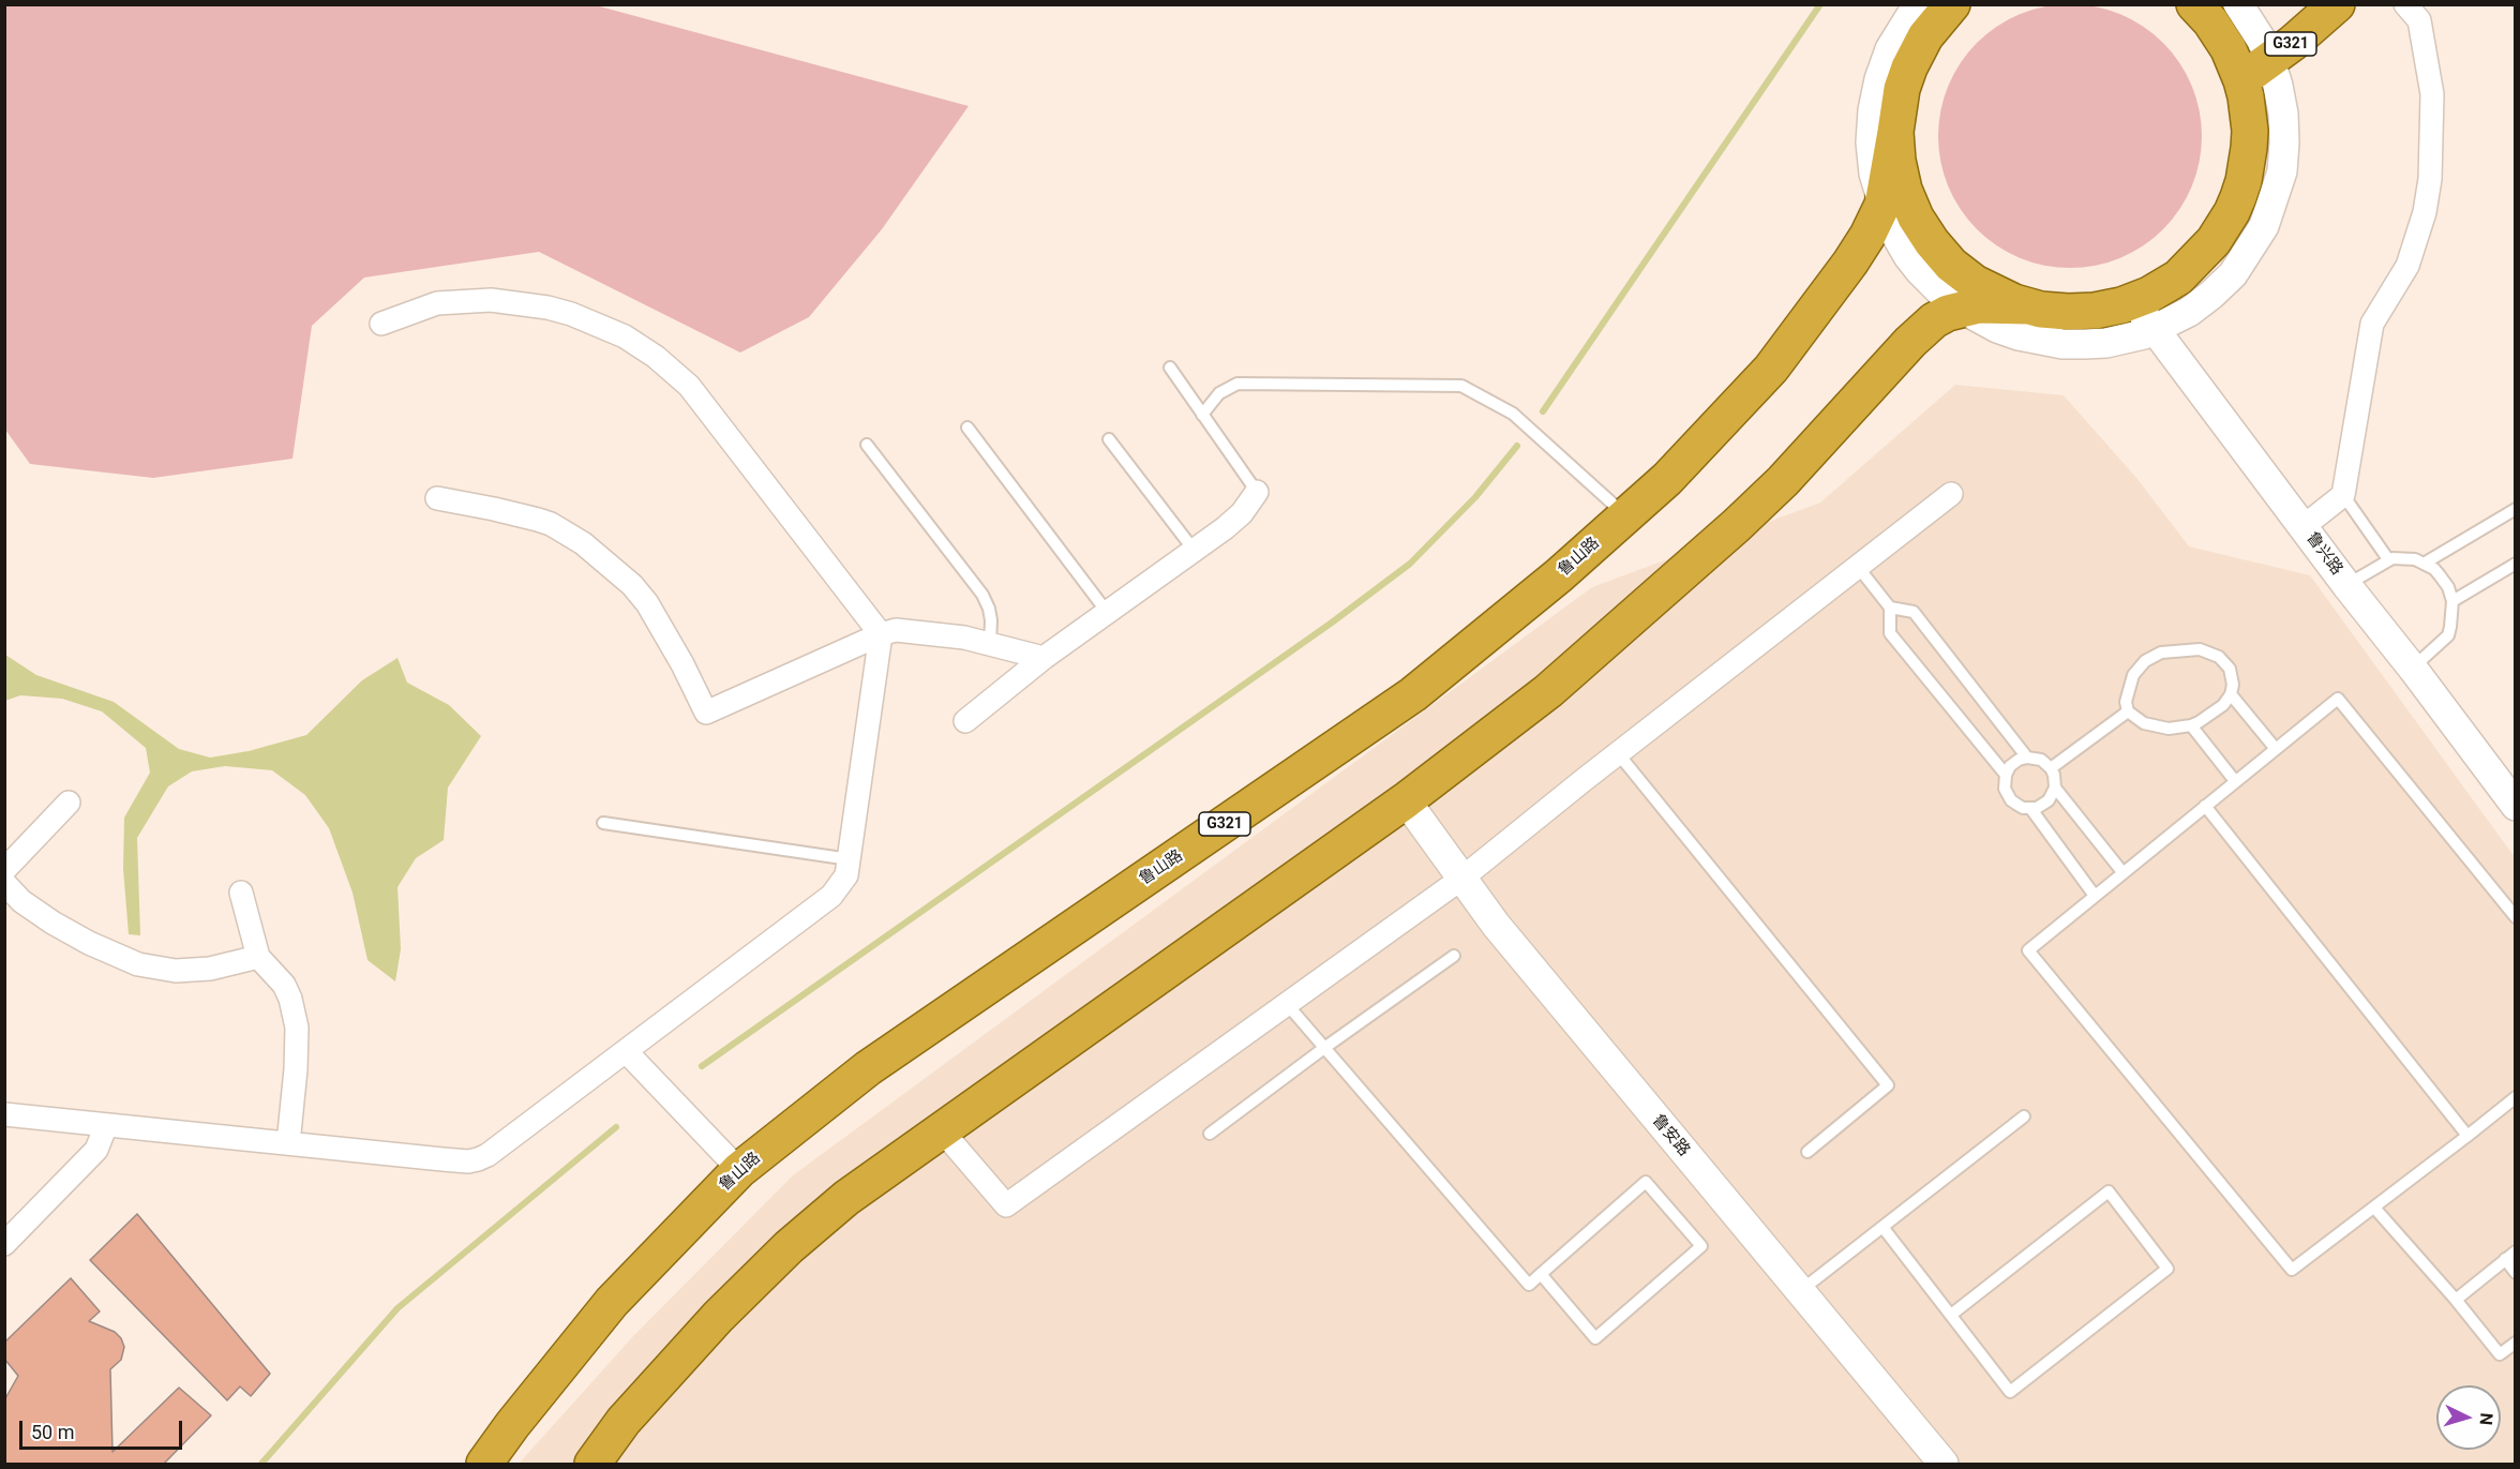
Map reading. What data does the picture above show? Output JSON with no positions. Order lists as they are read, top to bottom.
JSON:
{
  "streets": {
    "highway": ["G321", "鲁山路"],
    "street": ["鲁兴路", "鲁安路"]
  },
  "scale_bar": "50 m",
  "north": "right"
}
